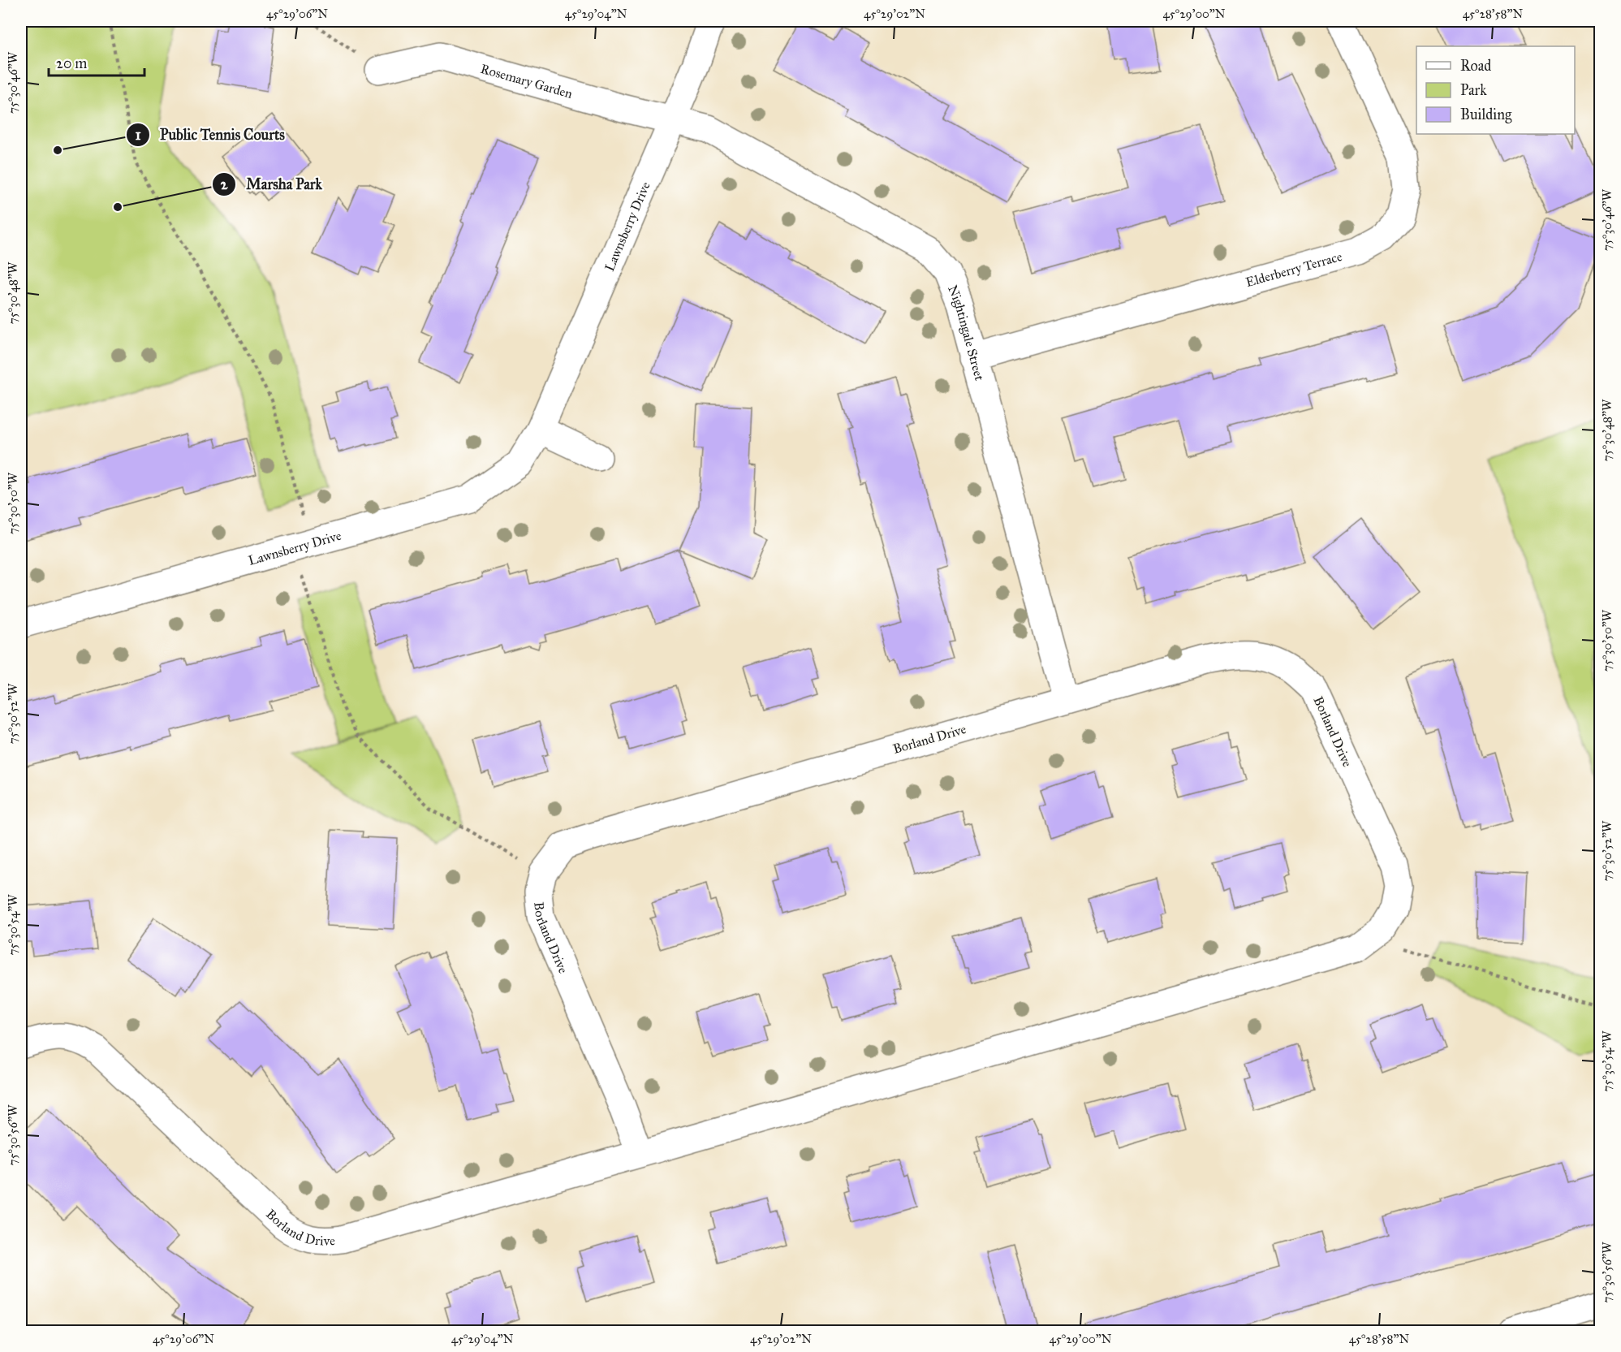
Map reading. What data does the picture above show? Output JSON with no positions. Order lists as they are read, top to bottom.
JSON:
{
  "streets": {
    "street": [
      "Rosemary Garden",
      "Lawnsberry Drive",
      "Elderberry Terrace",
      "Nightingale Street",
      "Borland Drive"
    ]
  },
  "crossings": [
    ["Rosemary Garden", "Lawnsberry Drive"],
    ["Rosemary Garden", "Nightingale Street"],
    ["Lawnsberry Drive", "Nightingale Street"],
    ["Elderberry Terrace", "Nightingale Street"],
    ["Nightingale Street", "Borland Drive"]
  ],
  "places": ["Public Tennis Courts", "Marsha Park"],
  "legend": ["Road", "Park", "Building"],
  "scale_bar": "20 m",
  "coordinates": [
    "45°29'06\"N",
    "45°29'04\"N",
    "45°29'02\"N",
    "45°29'00\"N",
    "45°28'58\"N",
    "75°30'46\"W",
    "75°30'48\"W",
    "75°30'50\"W",
    "75°30'52\"W",
    "75°30'54\"W",
    "75°30'56\"W"
  ]
}
